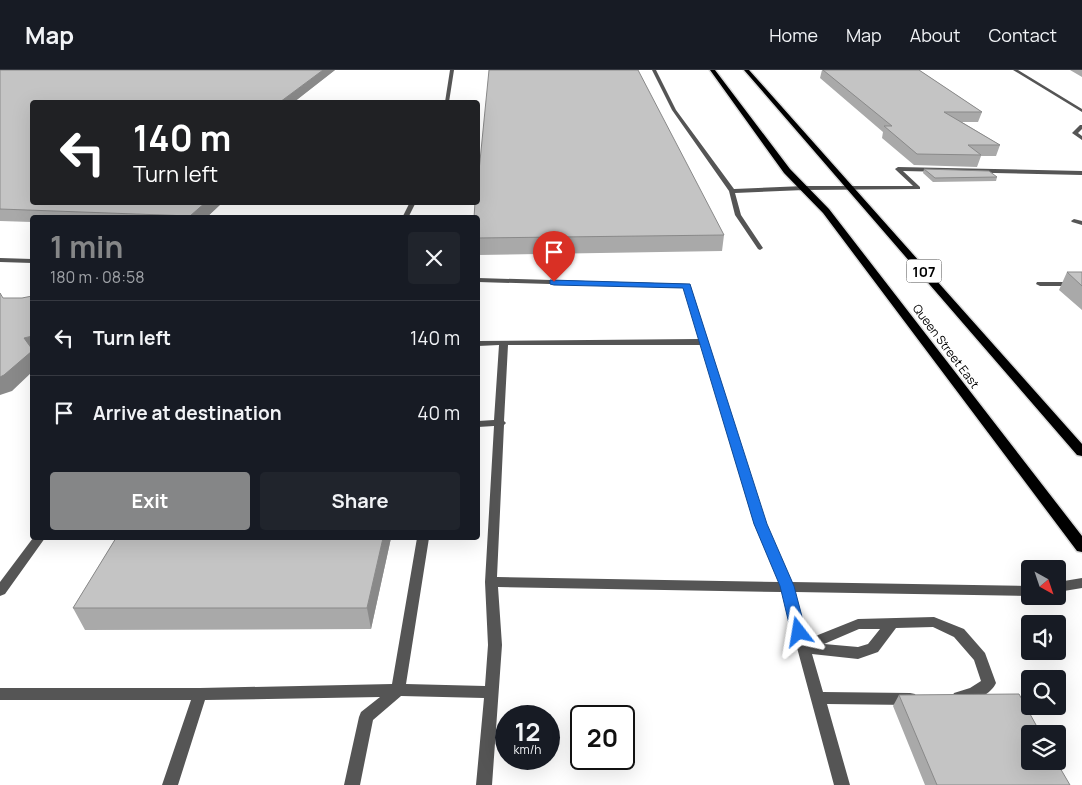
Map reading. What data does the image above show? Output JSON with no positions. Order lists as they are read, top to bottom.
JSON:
{
  "streets": {
    "main road": ["107", "Queen Street East"]
  },
  "north": "bottom right",
  "page": {
    "header": "Map",
    "nav": [
      "Home",
      "Map",
      "About",
      "Contact"
    ],
    "turn": ["140 m", "Turn left"],
    "heading": ["1 min", "180 m · 08:58"],
    "list": [
      {
        "name": "Turn left",
        "value": "140 m"
      },
      {
        "name": "Arrive at destination",
        "value": "40 m"
      }
    ],
    "buttons": ["Exit", "Share"],
    "speed": "12 km/h",
    "limit": "20"
  }
}
